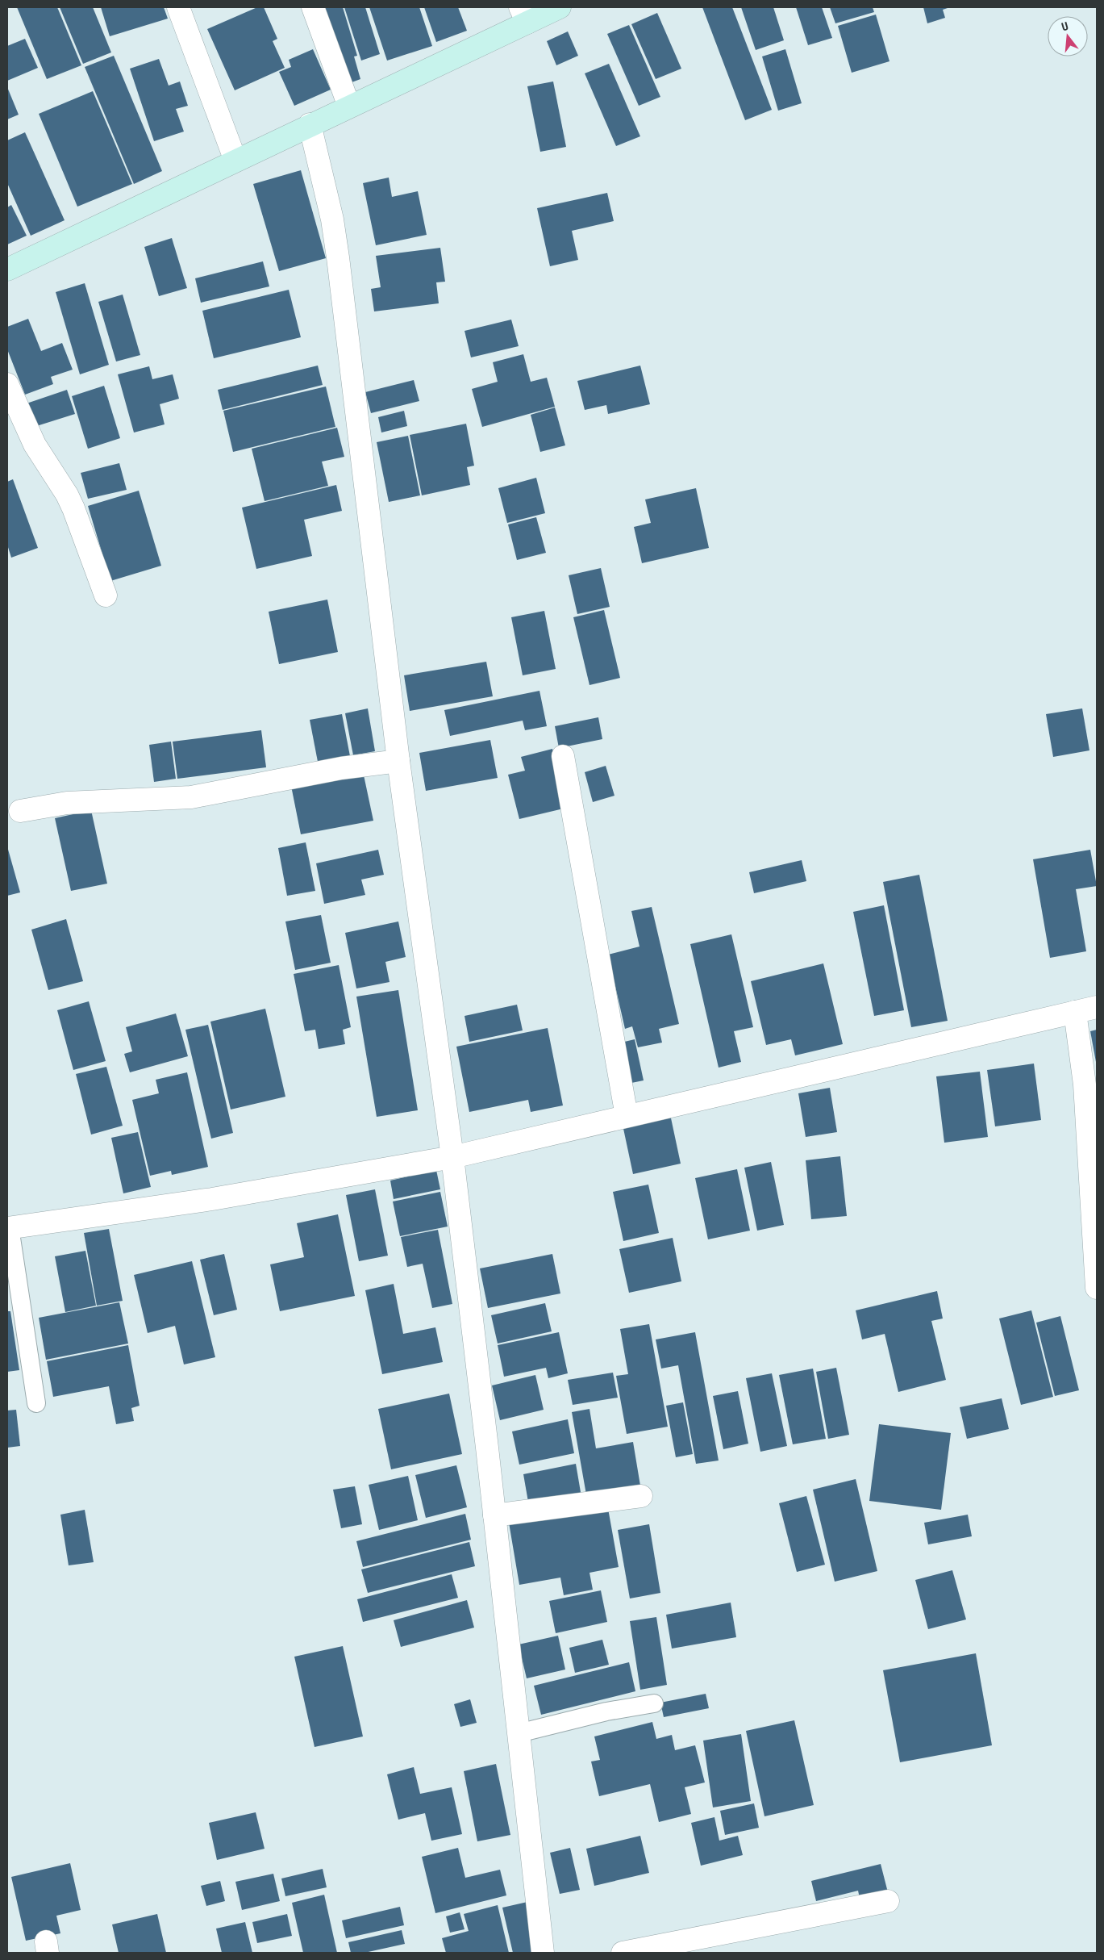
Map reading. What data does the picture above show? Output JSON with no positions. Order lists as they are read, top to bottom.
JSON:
{
  "north": "top"
}
